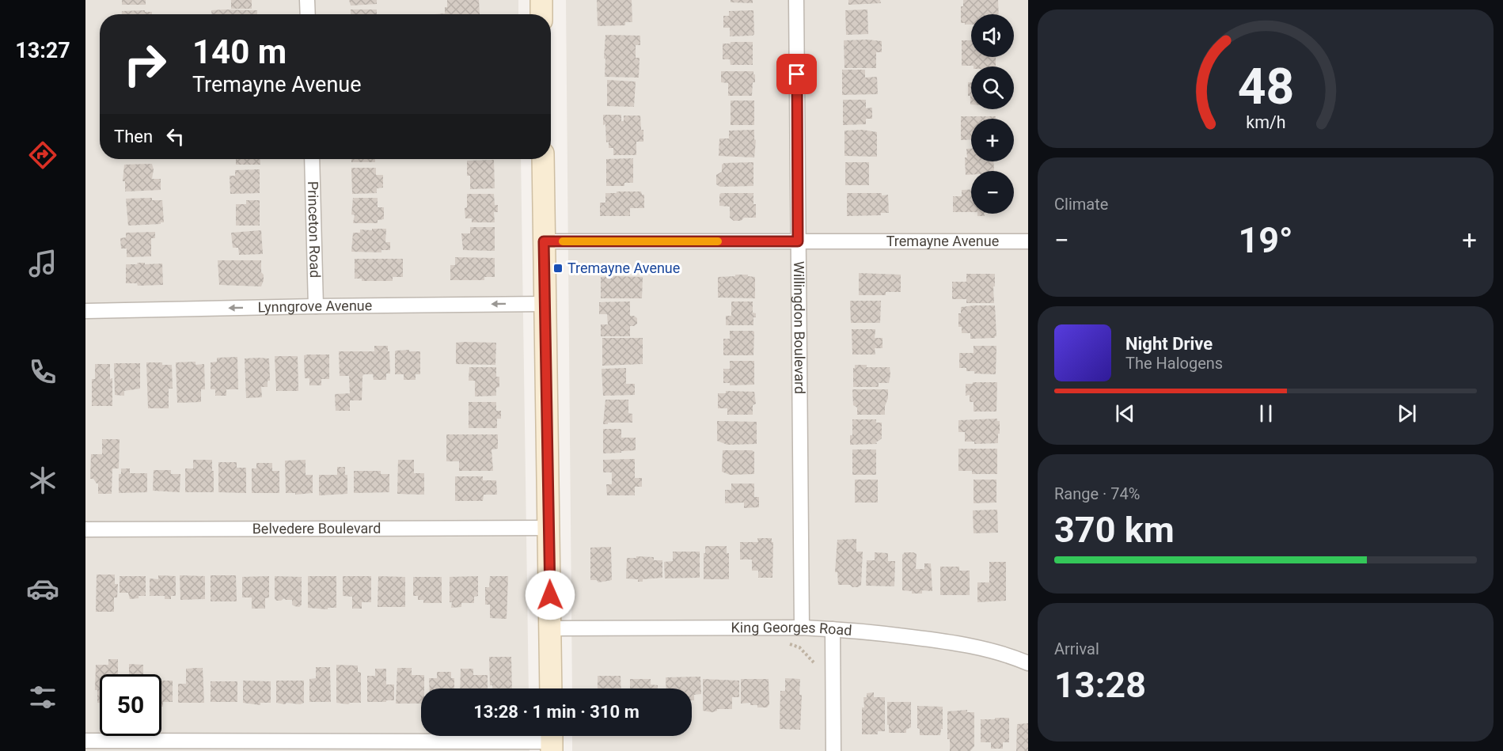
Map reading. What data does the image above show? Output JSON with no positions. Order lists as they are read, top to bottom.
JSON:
{
  "streets": {
    "street": [
      "Princeton Road",
      "Tremayne Avenue",
      "Lynngrove Avenue",
      "Willingdon Boulevard",
      "Belvedere Boulevard",
      "King Georges Road"
    ]
  },
  "crossings": [
    ["Princeton Road", "Lynngrove Avenue"],
    ["Tremayne Avenue", "Willingdon Boulevard"],
    ["Willingdon Boulevard", "King Georges Road"]
  ],
  "one_way": ["Lynngrove Avenue"],
  "places": {
    "transit": ["Tremayne Avenue"]
  },
  "page": {
    "tabs": "13:27",
    "map_buttons": ["+", "−"],
    "turn": ["140 m", "Tremayne Avenue"],
    "then": "Then",
    "tile": [
      "Climate",
      ["Range · 74%", "370 km"],
      ["Arrival", "13:28"]
    ],
    "heat": ["−", "19°", "+"],
    "song": ["Night Drive", "The Halogens"],
    "limit": "50",
    "trip": "13:28 · 1 min · 310 m",
    "gauge": ["48", "km/h"]
  }
}
